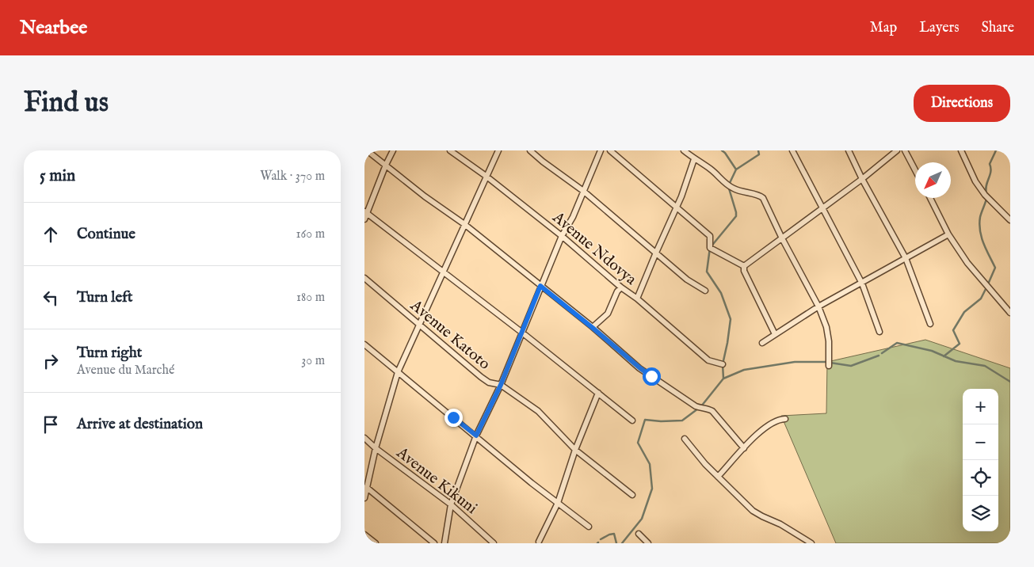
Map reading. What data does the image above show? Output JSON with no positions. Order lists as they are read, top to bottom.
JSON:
{
  "streets": {
    "street": ["Avenue Ndovya", "Avenue Katoto", "Avenue Kikuni"]
  },
  "north": "bottom left",
  "page": {
    "header": "Nearbee",
    "nav": ["Map", "Layers", "Share"],
    "buttons": "Directions",
    "title": "Find us",
    "heading": ["5 min", "Walk · 370 m"],
    "list": [
      ["Continue", "160 m"],
      ["Turn left", "180 m"],
      ["Turn right", "Avenue du Marché", "30 m"],
      "Arrive at destination"
    ],
    "map_buttons": ["+", "−"]
  }
}
